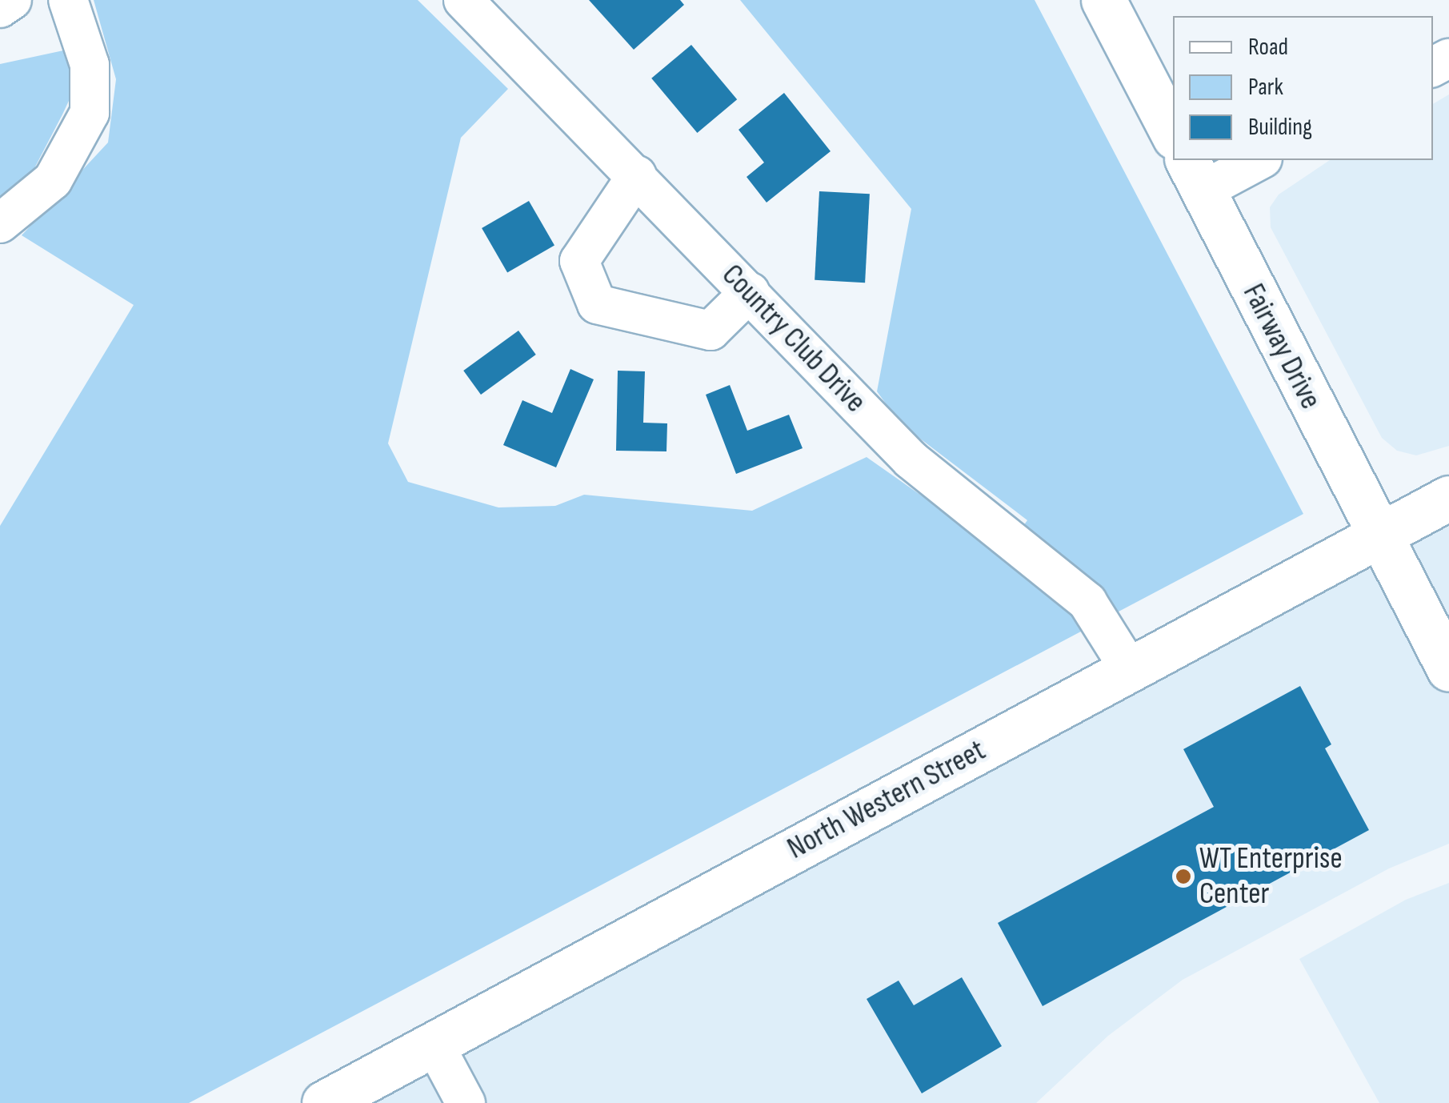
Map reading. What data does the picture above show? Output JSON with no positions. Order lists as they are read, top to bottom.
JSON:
{
  "streets": {
    "main road": ["Fairway Drive", "North Western Street"],
    "street": ["Country Club Drive"]
  },
  "crossings": [
    ["Country Club Drive", "North Western Street"],
    ["Fairway Drive", "North Western Street"]
  ],
  "places": ["WT Enterprise Center"],
  "legend": ["Road", "Park", "Building"]
}
